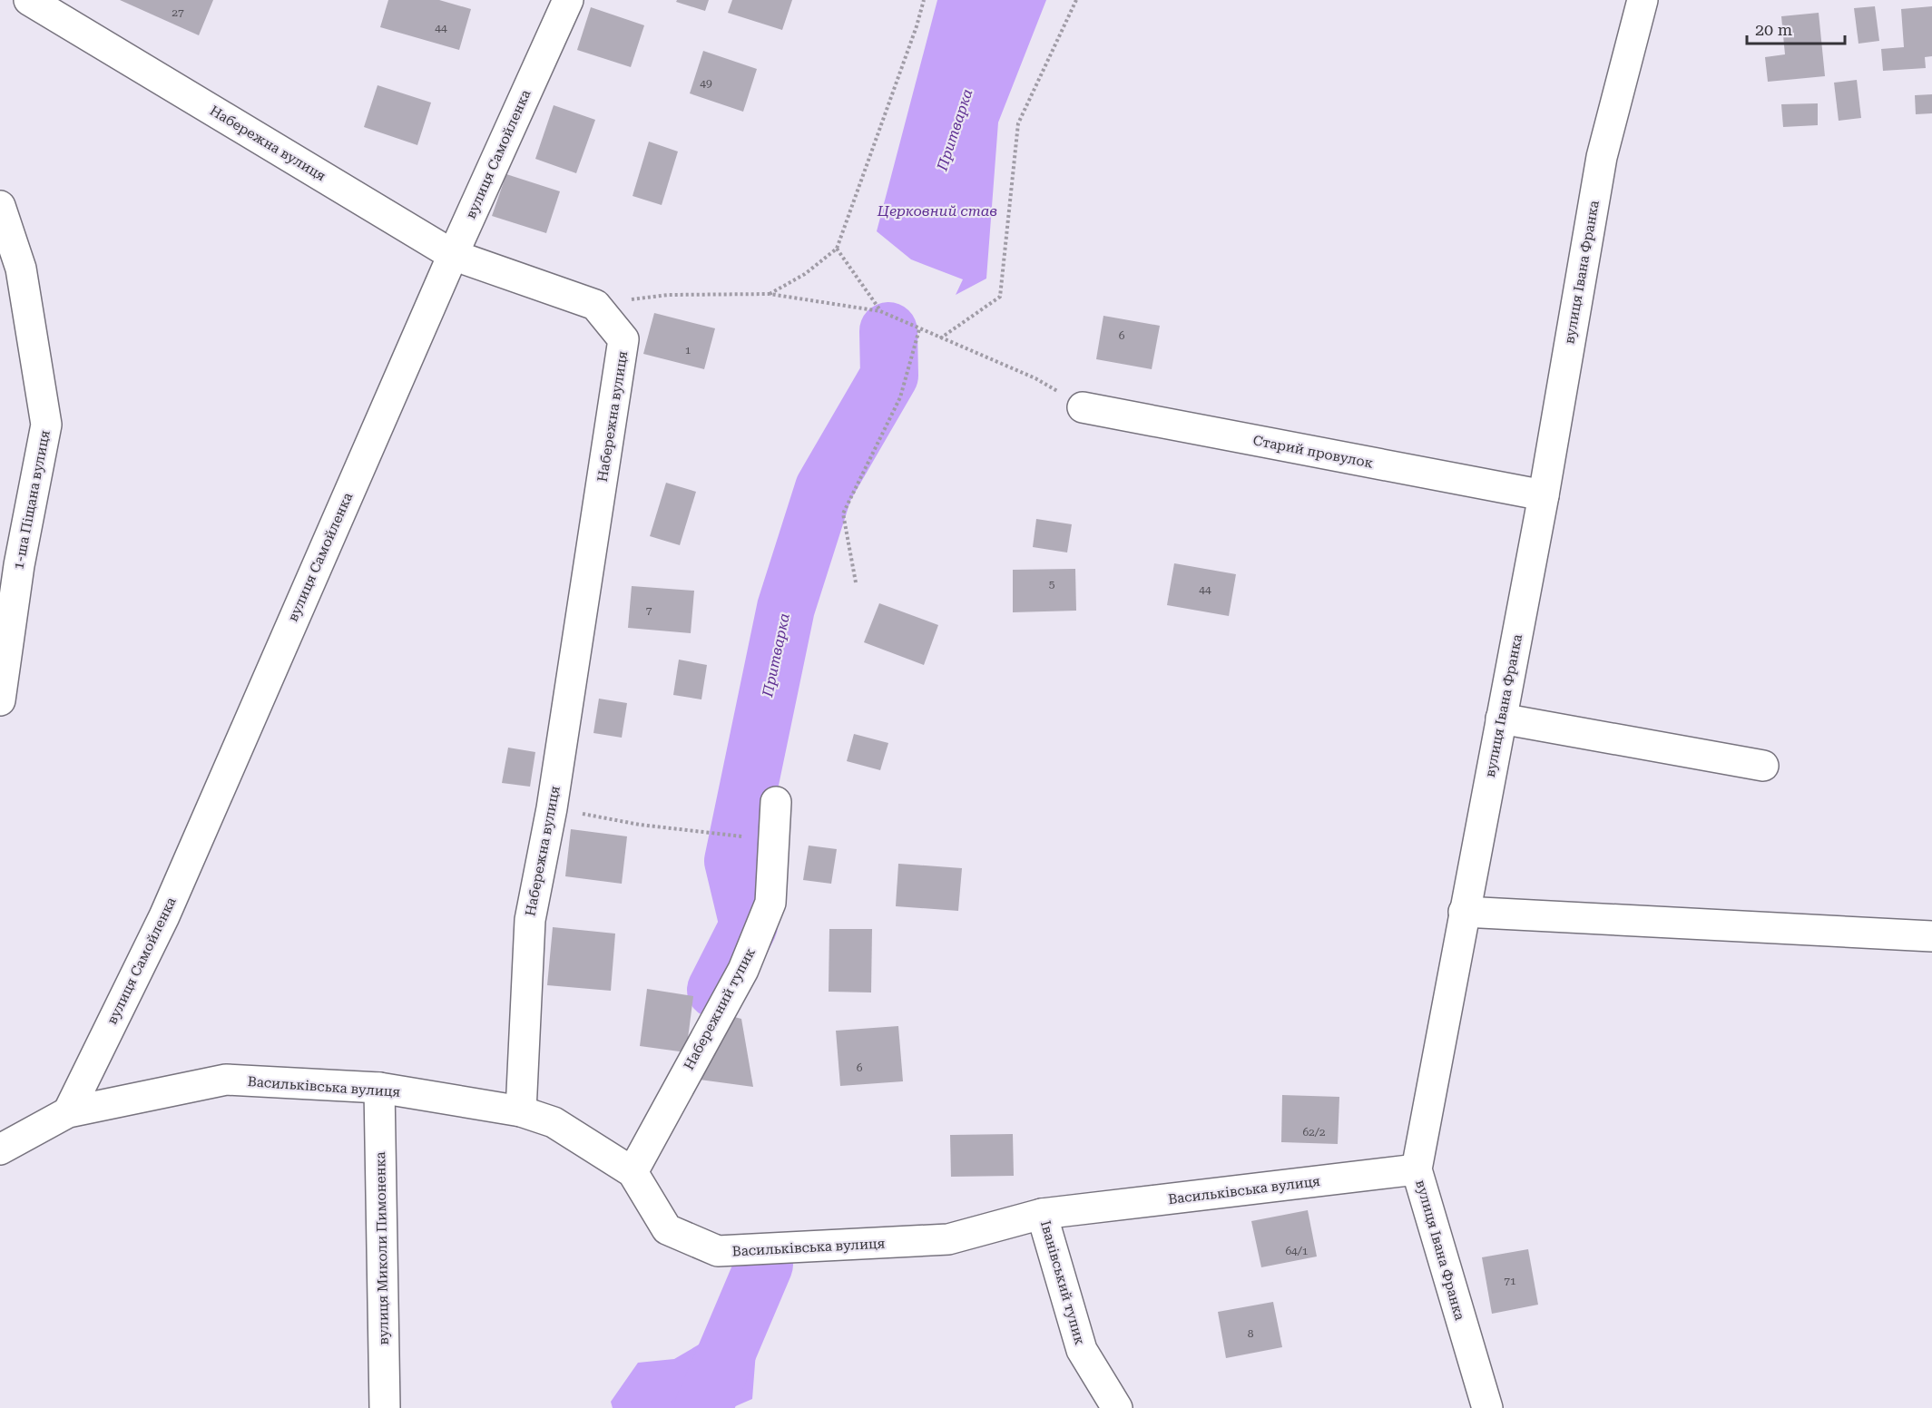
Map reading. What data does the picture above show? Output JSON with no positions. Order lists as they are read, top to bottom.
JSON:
{
  "streets": {
    "street": [
      "Набережна вулиця",
      "вулиця Самойленка",
      "вулиця Івана Франка",
      "Старий провулок",
      "1-ша Піщана вулиця",
      "Набережний тупик",
      "Васильківська вулиця",
      "вулиця Миколи Пимоненка",
      "Іванівський тупик"
    ]
  },
  "crossings": [
    ["Набережна вулиця", "вулиця Самойленка"],
    ["Набережна вулиця", "Васильківська вулиця"],
    ["вулиця Самойленка", "Васильківська вулиця"],
    ["вулиця Івана Франка", "Старий провулок"],
    ["вулиця Івана Франка", "Васильківська вулиця"],
    ["Набережний тупик", "Васильківська вулиця"],
    ["Васильківська вулиця", "вулиця Миколи Пимоненка"],
    ["Васильківська вулиця", "Іванівський тупик"]
  ],
  "water": ["Притварка", "Церковний став"],
  "house_numbers": [
    "27",
    "44",
    "49",
    "6",
    "1",
    "5",
    "44",
    "7",
    "6",
    "62/2",
    "64/1",
    "71",
    "8"
  ],
  "scale_bar": "20 m"
}
